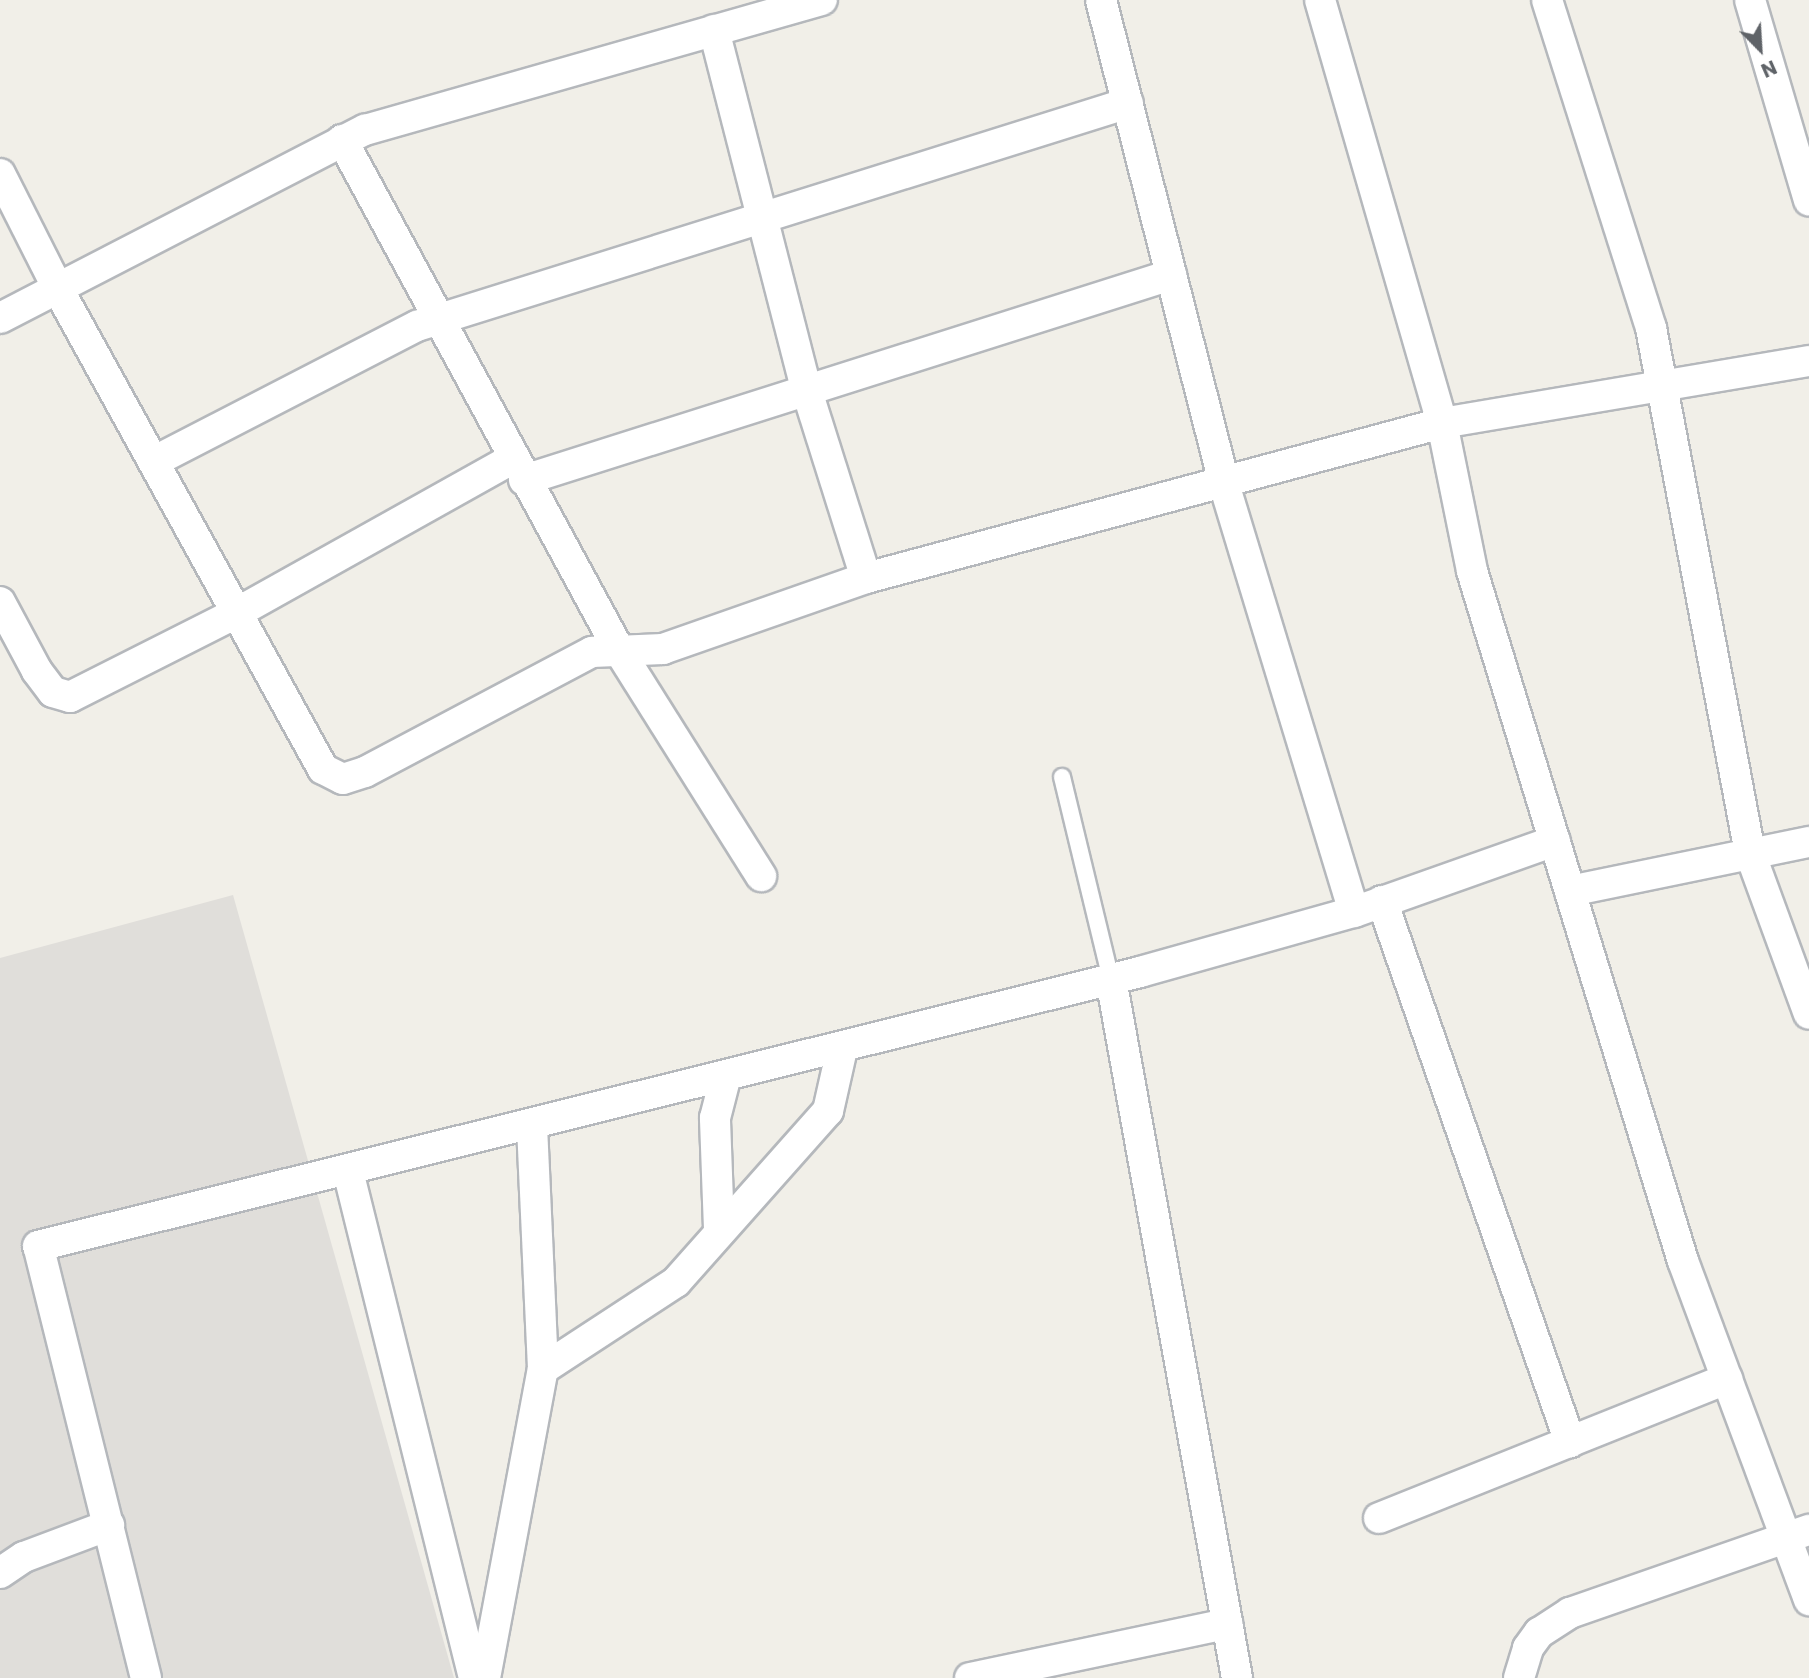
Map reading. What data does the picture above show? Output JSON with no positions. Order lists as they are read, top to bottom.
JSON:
{
  "north": "bottom right"
}
